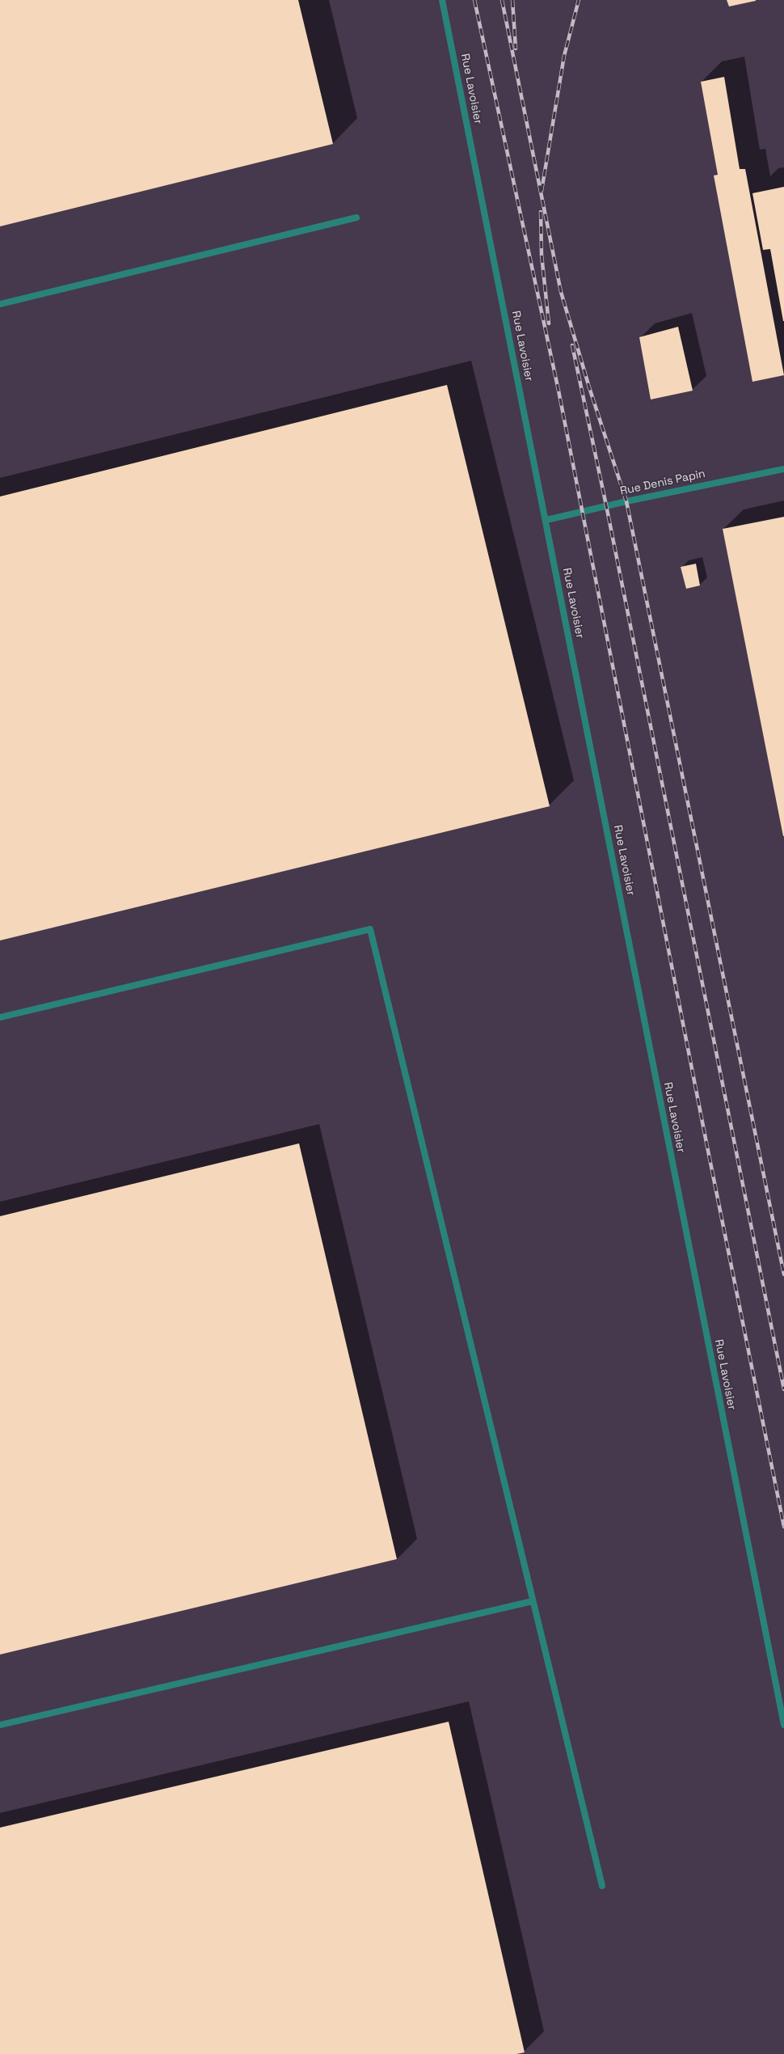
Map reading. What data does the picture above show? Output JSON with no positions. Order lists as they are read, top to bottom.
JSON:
{
  "streets": {
    "street": ["Rue Lavoisier", "Rue Denis Papin"]
  },
  "crossings": [
    ["Rue Lavoisier", "Rue Denis Papin"]
  ]
}
